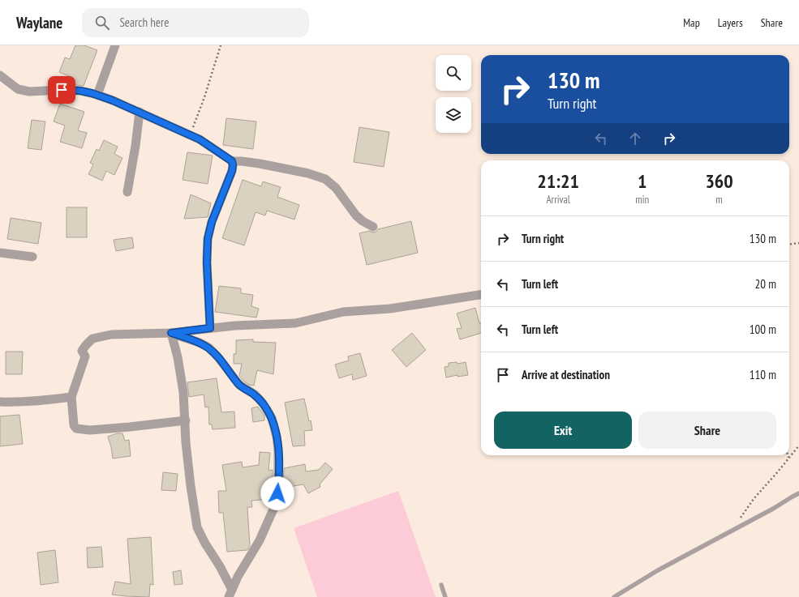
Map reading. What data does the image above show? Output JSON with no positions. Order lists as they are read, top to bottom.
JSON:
{
  "page": {
    "header": "Waylane",
    "search": "Search here",
    "nav": ["Map", "Layers", "Share"],
    "turn": ["130 m", "Turn right"],
    "eta": [
      "21:21",
      "Arrival",
      "1",
      "min",
      "360",
      "m"
    ],
    "list": [
      {
        "name": "Turn right",
        "value": "130 m"
      },
      {
        "name": "Turn left",
        "value": "20 m"
      },
      {
        "name": "Turn left",
        "value": "100 m"
      },
      {
        "name": "Arrive at destination",
        "value": "110 m"
      }
    ],
    "buttons": ["Exit", "Share"]
  }
}
